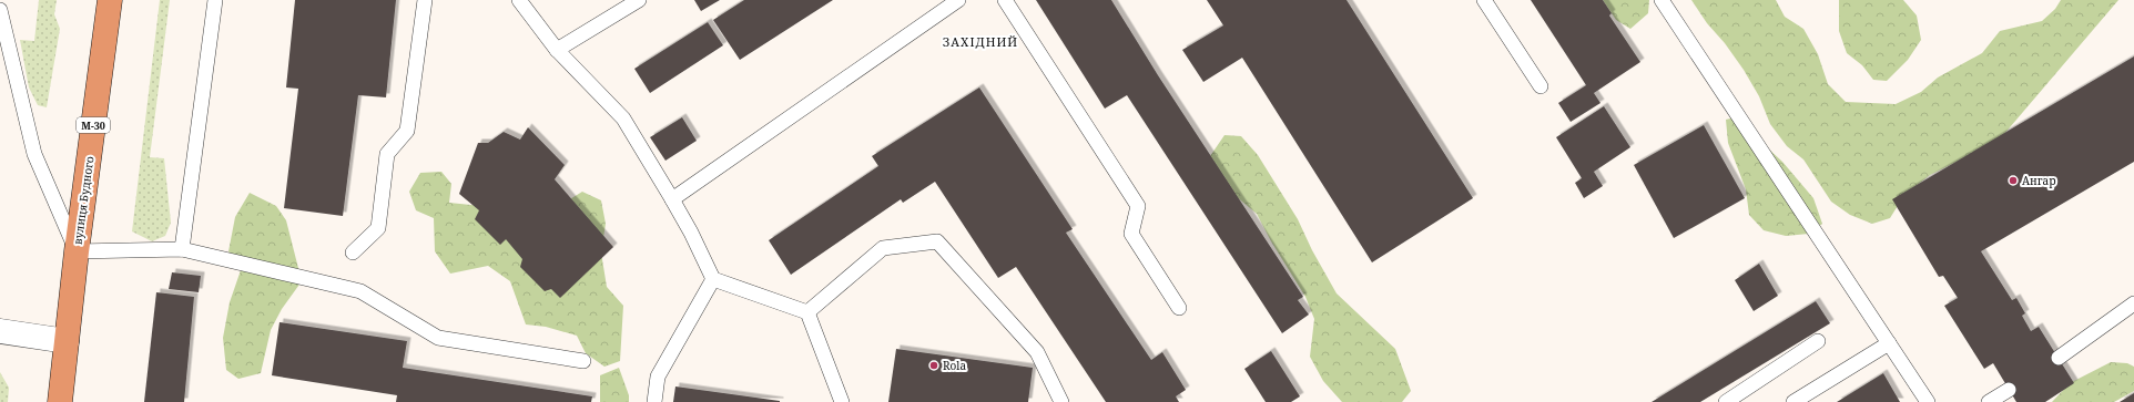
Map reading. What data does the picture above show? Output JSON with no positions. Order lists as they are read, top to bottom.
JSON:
{
  "streets": {
    "highway": ["М-30", "вулиця Будного"]
  },
  "districts": ["ЗАХІДНИЙ"],
  "places": ["Ангар", "Rola"]
}
